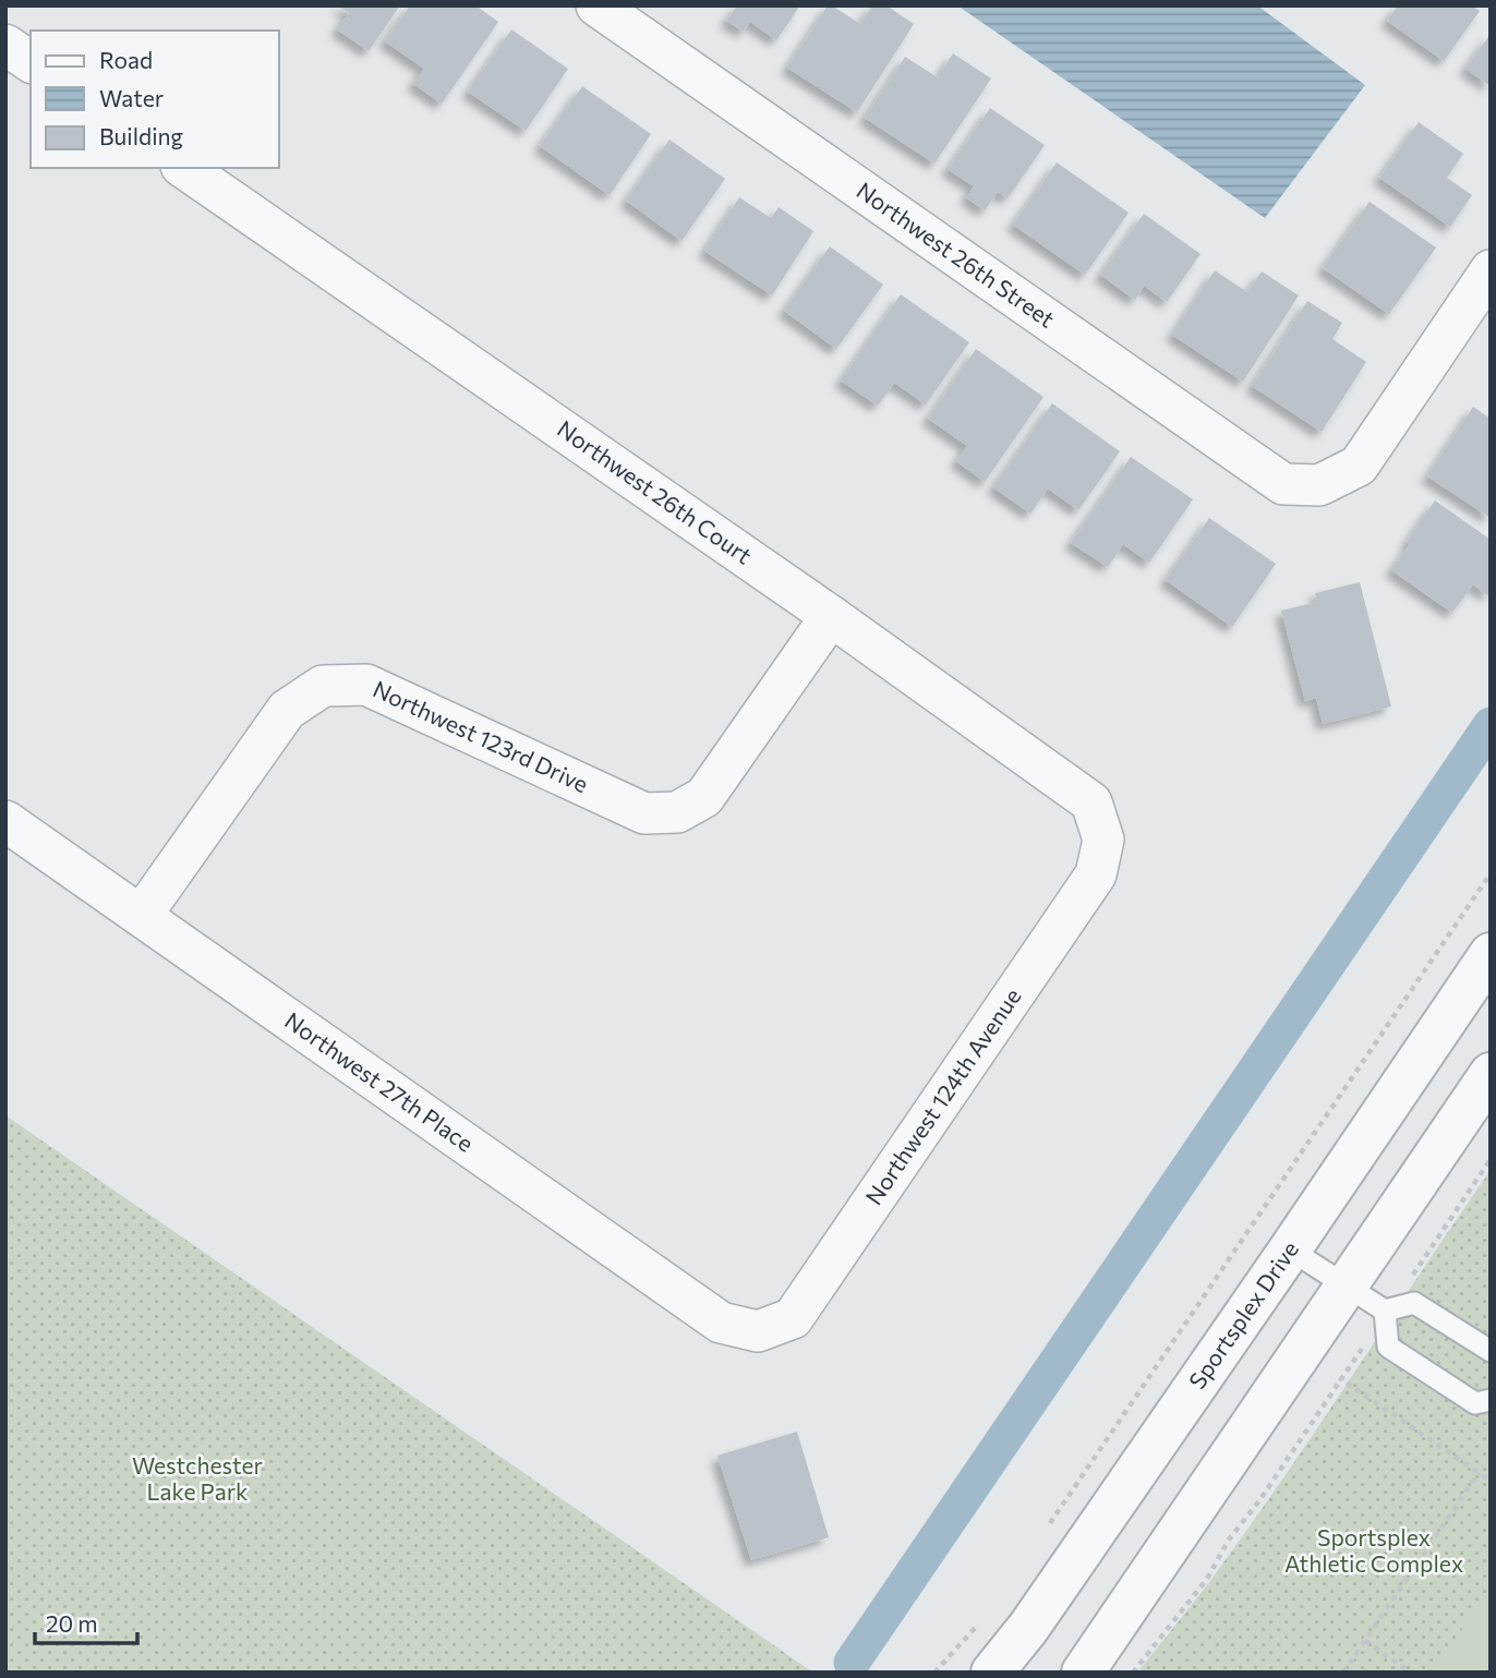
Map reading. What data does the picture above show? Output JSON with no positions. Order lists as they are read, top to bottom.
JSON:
{
  "streets": {
    "street": [
      "Northwest 26th Street",
      "Northwest 26th Court",
      "Northwest 123rd Drive",
      "Northwest 27th Place",
      "Northwest 124th Avenue",
      "Sportsplex Drive"
    ]
  },
  "crossings": [
    ["Northwest 26th Court", "Northwest 123rd Drive"],
    ["Northwest 26th Court", "Northwest 124th Avenue"],
    ["Northwest 123rd Drive", "Northwest 27th Place"],
    ["Northwest 27th Place", "Northwest 124th Avenue"]
  ],
  "parks": ["Westchester Lake Park", "Sportsplex Athletic Complex"],
  "legend": ["Road", "Water", "Building"],
  "scale_bar": "20 m"
}
